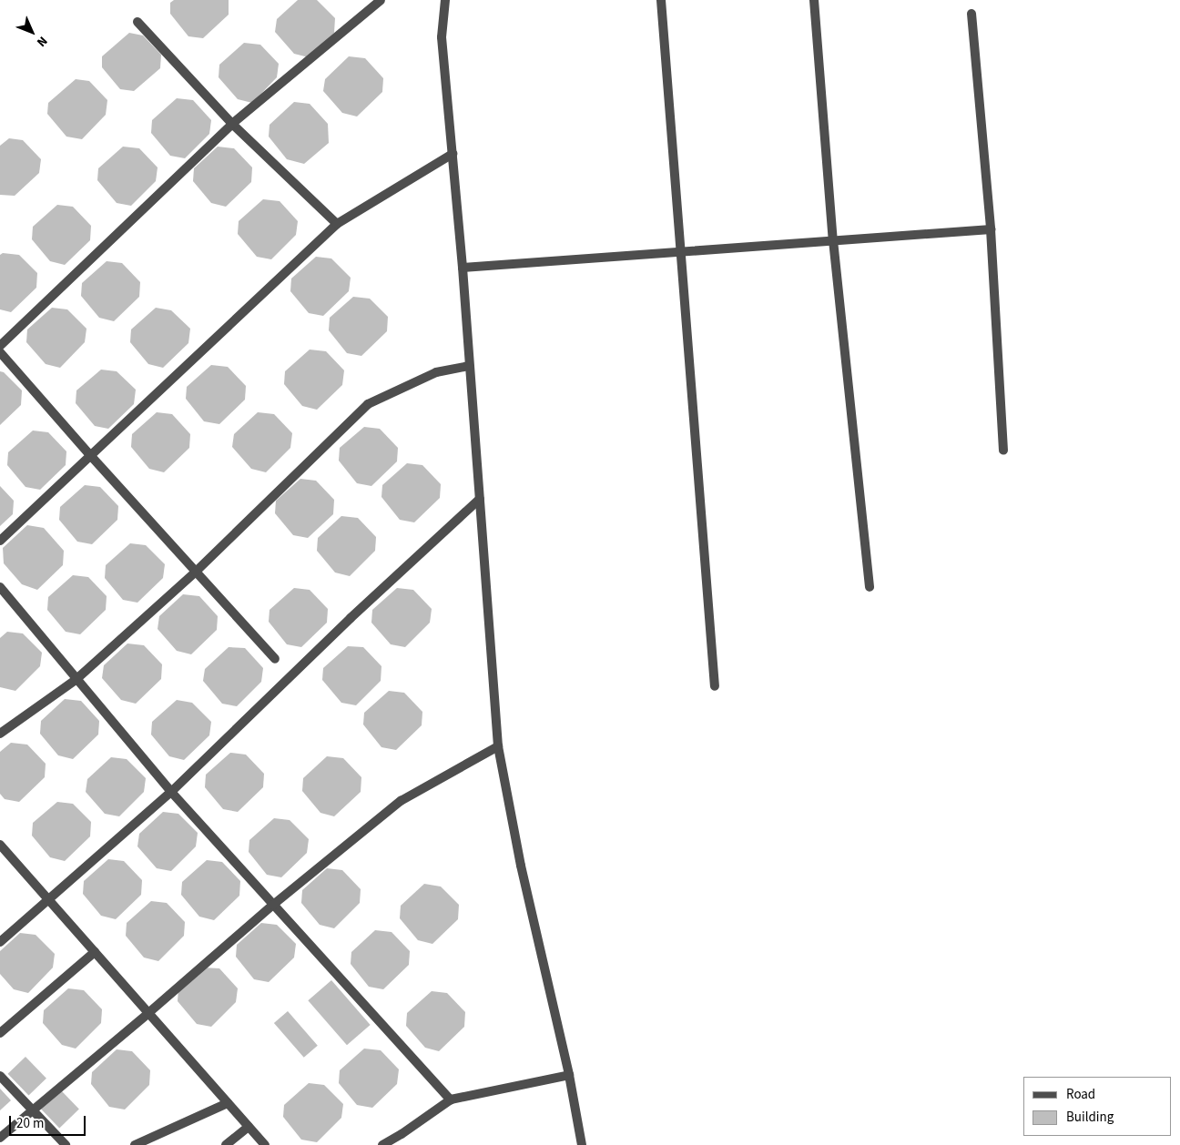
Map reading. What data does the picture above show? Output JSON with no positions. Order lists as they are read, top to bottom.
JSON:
{
  "legend": ["Road", "Building"],
  "scale_bar": "20 m",
  "north": "bottom right"
}
